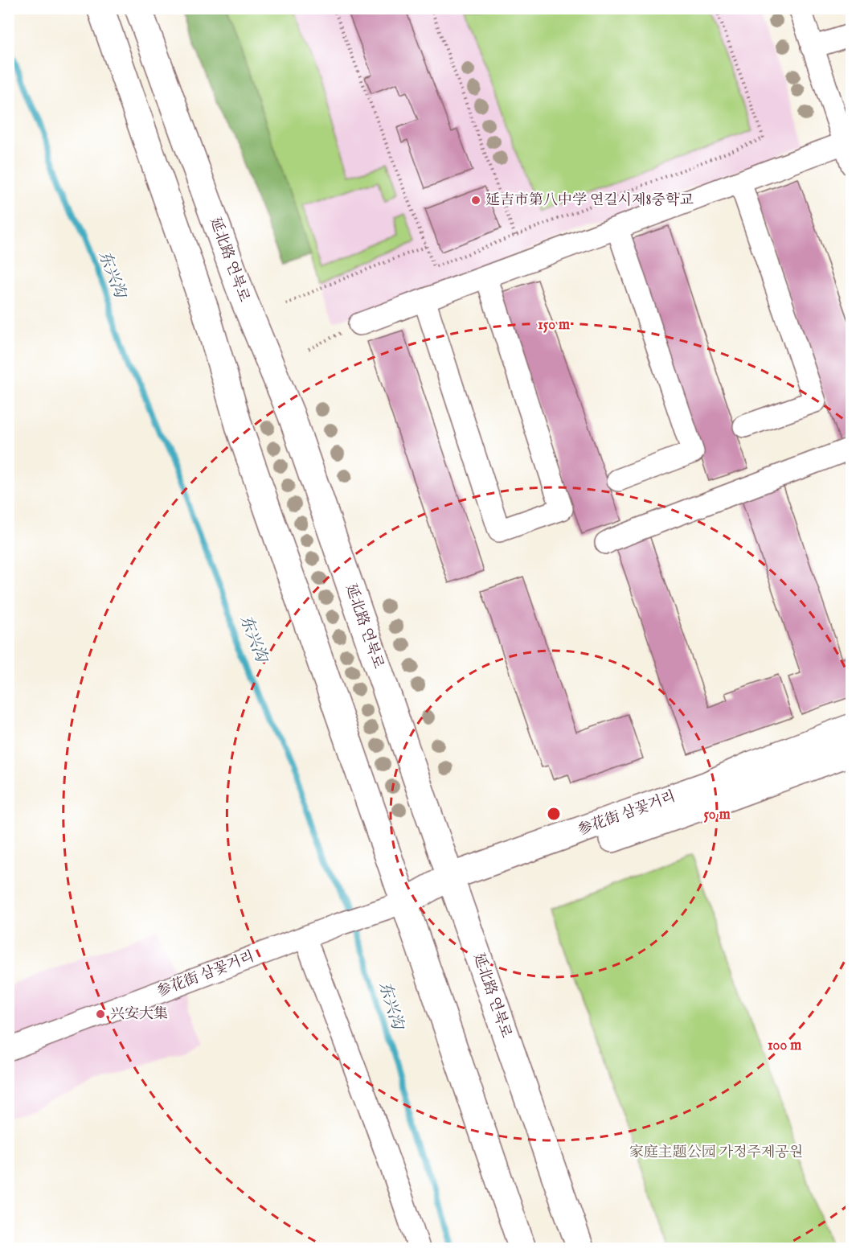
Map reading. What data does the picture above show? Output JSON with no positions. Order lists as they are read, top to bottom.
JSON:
{
  "streets": {
    "main road": ["延北路 연북로", "参花街 삼꽃거리"]
  },
  "crossings": [
    ["延北路 연북로", "参花街 삼꽃거리"]
  ],
  "water": ["东兴沟"],
  "parks": ["家庭主题公园 가정주제공원"],
  "places": ["延吉市第八中学 연길시제8중학교", "兴安大集"],
  "rings": ["150 m", "50 m", "100 m"]
}
